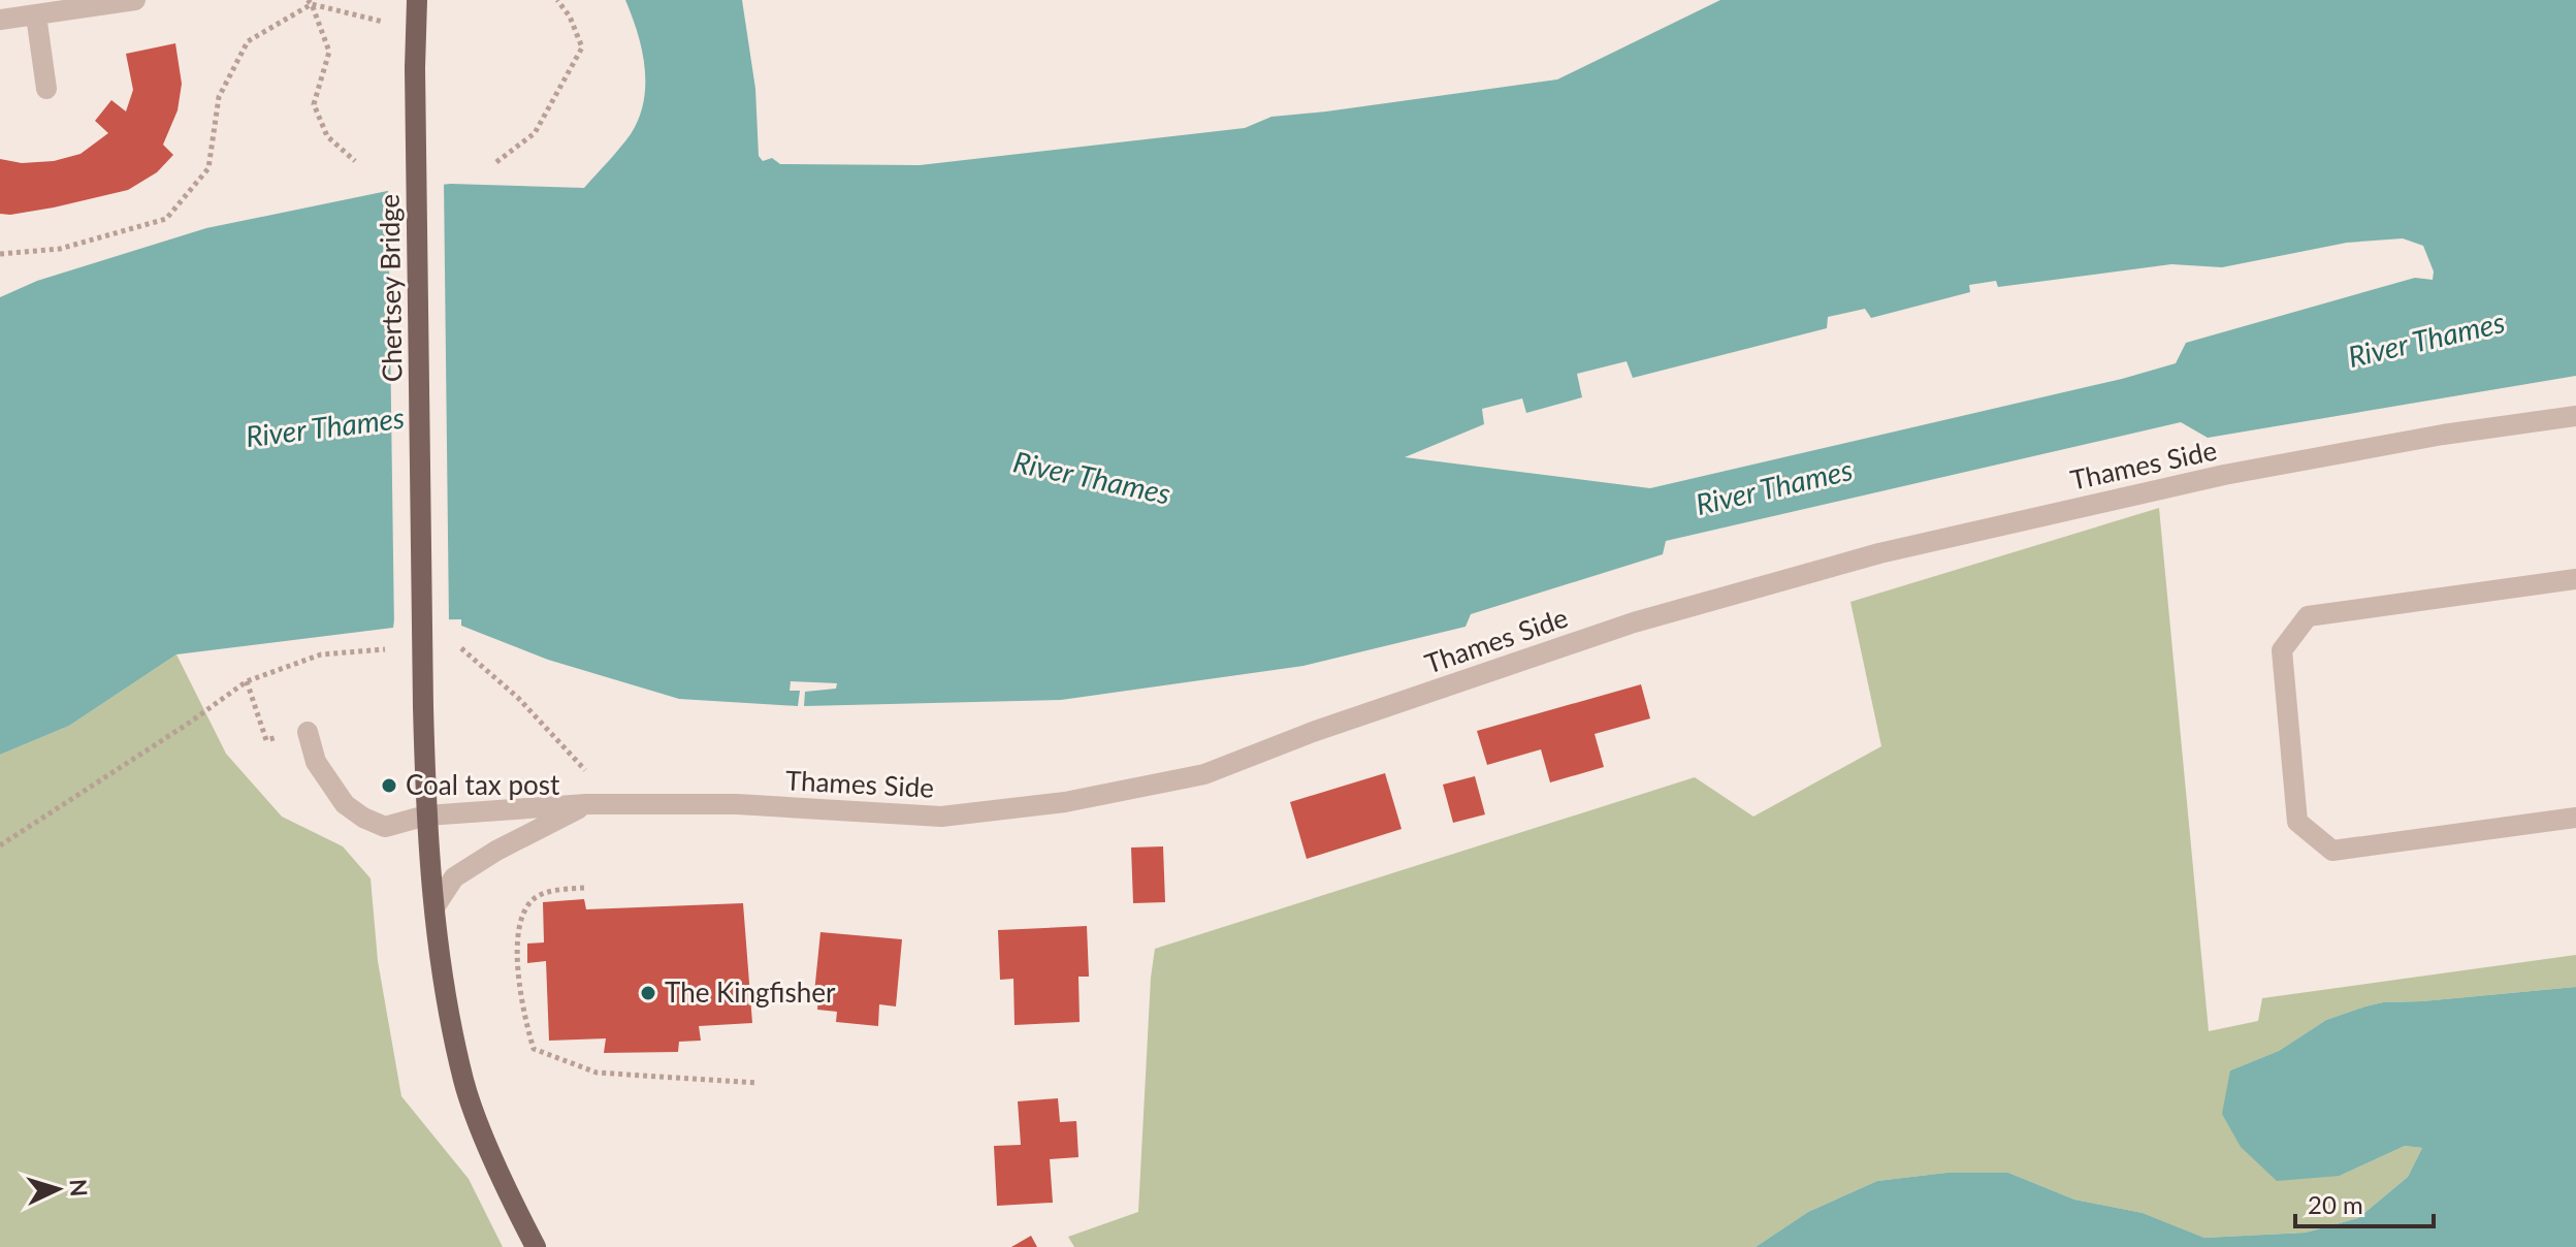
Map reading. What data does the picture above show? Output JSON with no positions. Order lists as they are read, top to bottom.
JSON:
{
  "streets": {
    "main road": ["Chertsey Bridge"],
    "street": ["Thames Side"]
  },
  "crossings": [
    ["Chertsey Bridge", "Thames Side"]
  ],
  "water": ["River Thames"],
  "places": ["Coal tax post", "The Kingfisher"],
  "scale_bar": "20 m",
  "north": "right"
}
